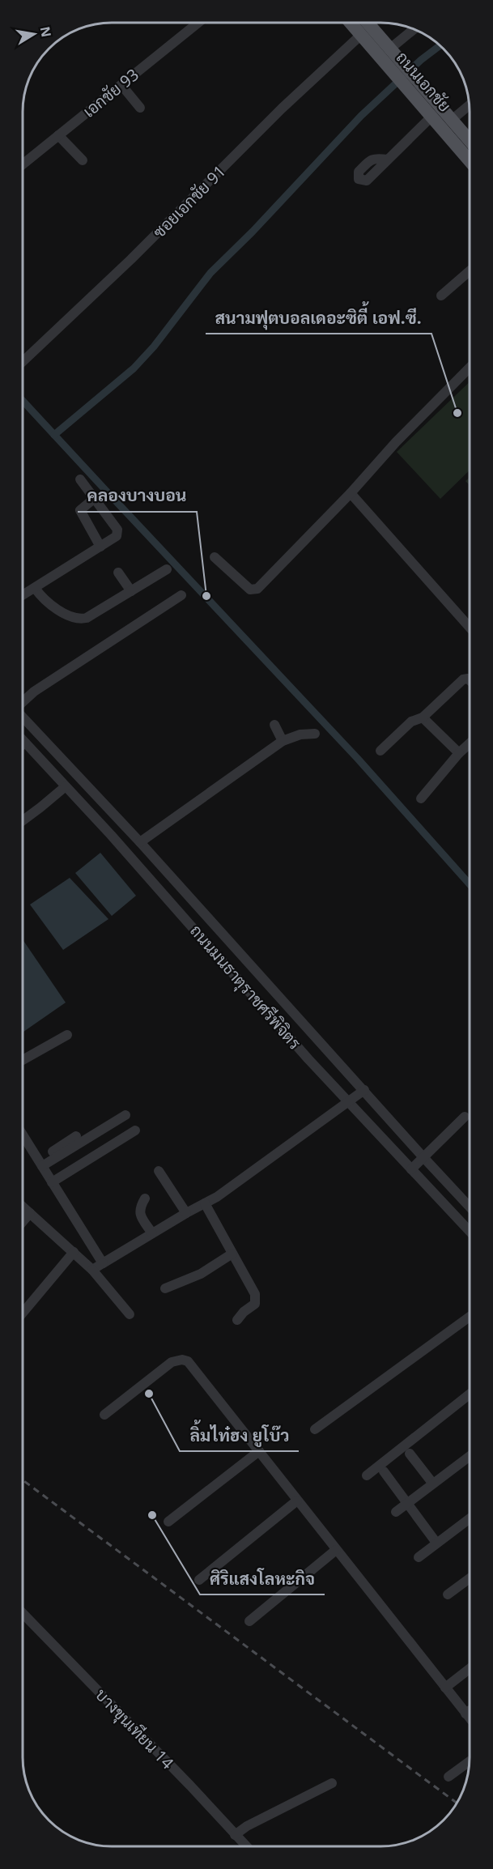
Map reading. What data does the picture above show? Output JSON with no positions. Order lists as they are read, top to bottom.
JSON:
{
  "streets": {
    "main road": ["ถนนเอกชัย"],
    "street": [
      "เอกชัย 93",
      "ซอยเอกชัย 91",
      "ถนนมนธาตุราชศรีพิจิตร",
      "บางขุนเทียน 14"
    ]
  },
  "crossings": [
    ["ถนนเอกชัย", "ซอยเอกชัย 91"]
  ],
  "places": [
    "สนามฟุตบอลเดอะซิตี้ เอฟ.ซี.",
    "คลองบางบอน",
    "ลิ้มไท๋ฮง ยูโบ๊ว",
    "ศิริแสงโลหะกิจ"
  ],
  "north": "right"
}
